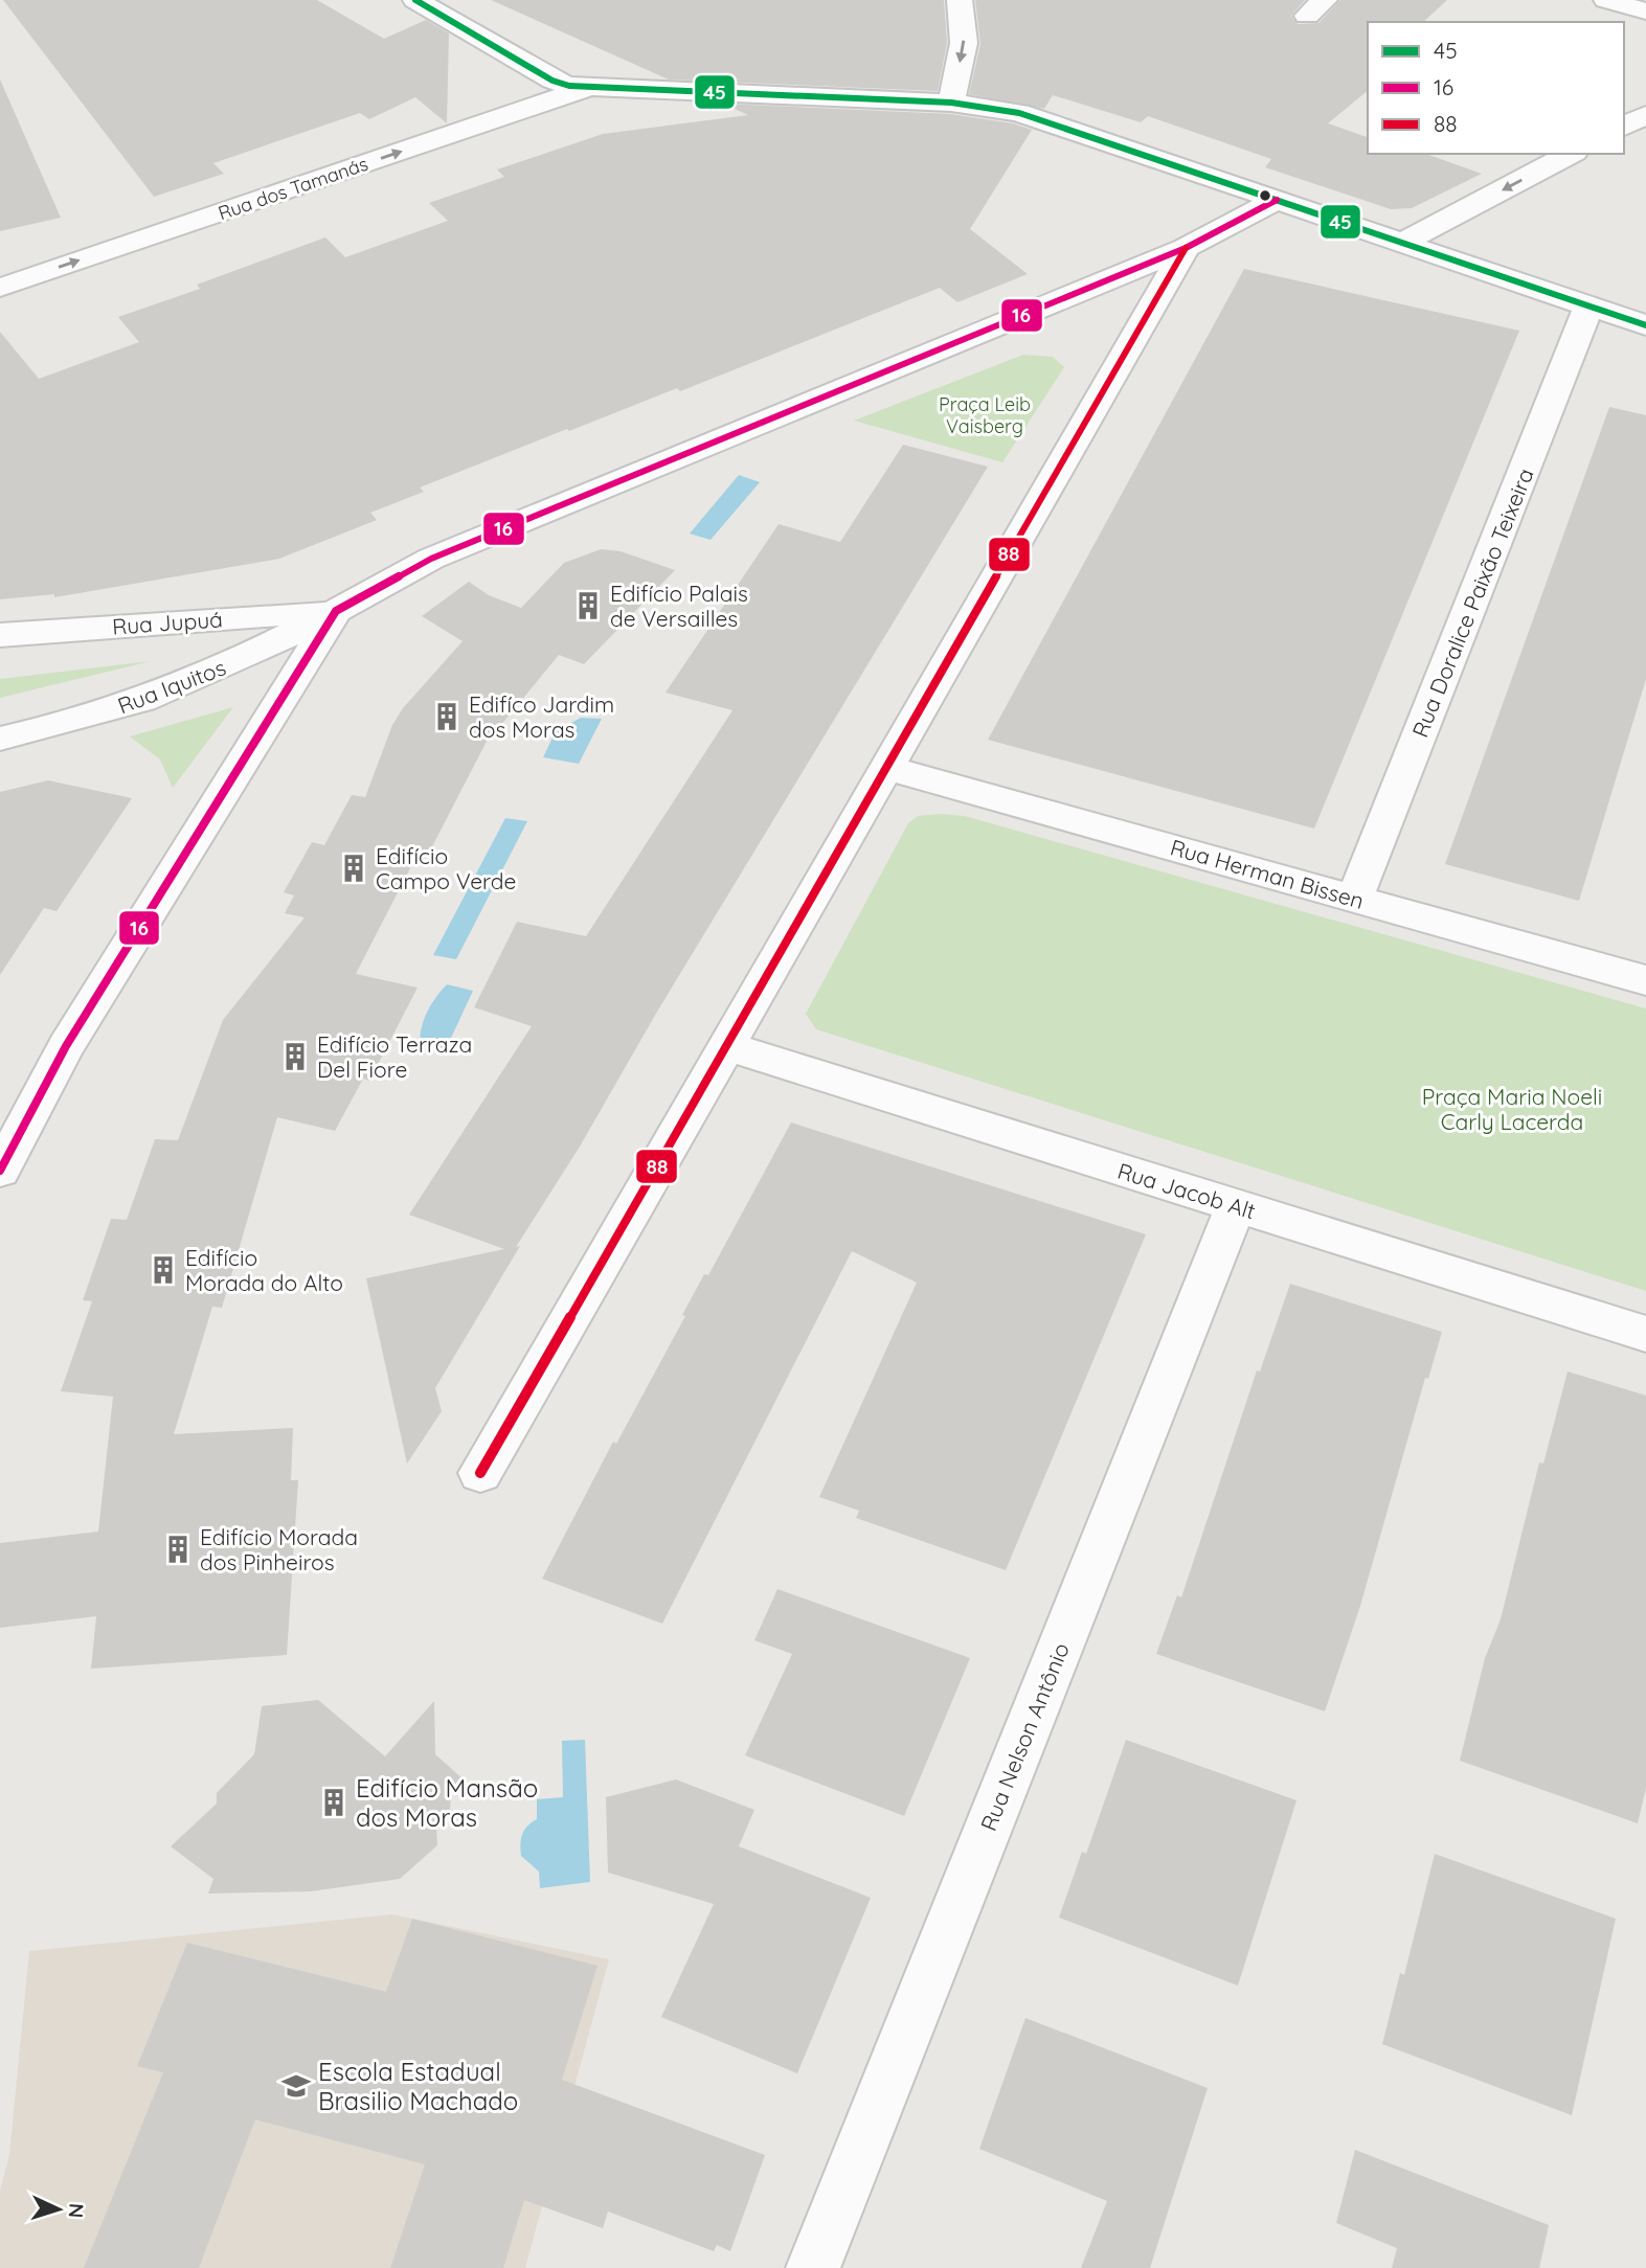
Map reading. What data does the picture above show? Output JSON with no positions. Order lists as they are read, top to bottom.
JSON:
{
  "streets": {
    "street": [
      "Rua dos Tamanás",
      "Rua Doralice Paixão Teixeira",
      "Rua Jupuá",
      "Rua Iquitos",
      "Rua Herman Bissen",
      "Rua Jacob Alt",
      "Rua Nelson Antônio"
    ]
  },
  "crossings": [
    ["Rua Doralice Paixão Teixeira", "Rua Herman Bissen"],
    ["Rua Jupuá", "Rua Iquitos"],
    ["Rua Jacob Alt", "Rua Nelson Antônio"]
  ],
  "one_way": ["Rua dos Tamanás"],
  "parks": ["Praça Leib Vaisberg", "Praça Maria Noeli Carly Lacerda"],
  "places": {
    "building": [
      "Edifício Palais de Versailles",
      "Edifíco Jardim dos Moras",
      "Edifício Campo Verde",
      "Edifício Terraza Del Fiore",
      "Edifício Morada do Alto",
      "Edifício Morada dos Pinheiros",
      "Edifício Mansão dos Moras"
    ],
    "school or university": ["Escola Estadual Brasilio Machado"]
  },
  "lines": ["transit line 45", "transit line 16", "transit line 88"],
  "legend": ["45", "16", "88"],
  "north": "right"
}
